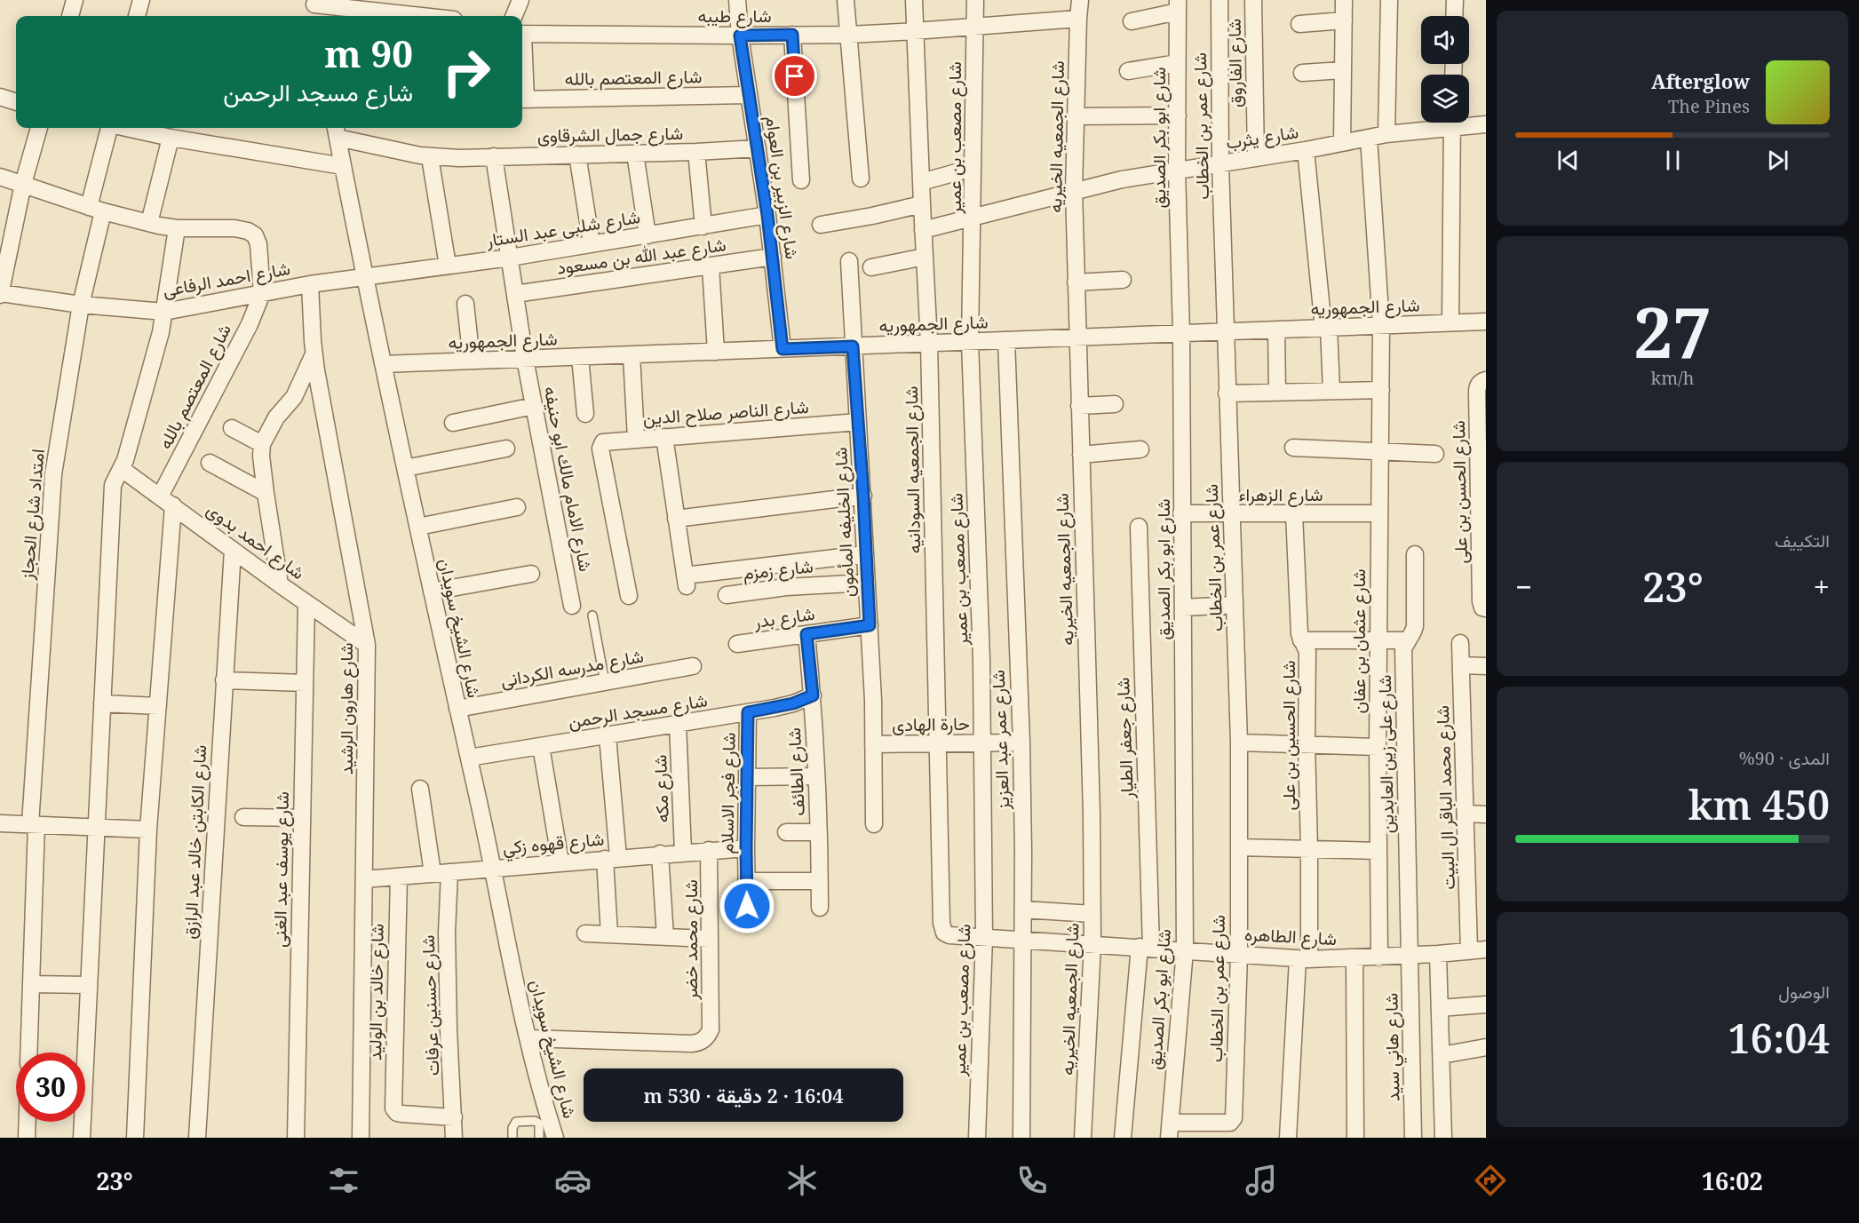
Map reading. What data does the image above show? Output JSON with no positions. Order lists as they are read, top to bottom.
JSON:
{
  "streets": {
    "street": [
      "شارع طيبه",
      "شارع الفاروق",
      "شارع المعتصم بالله",
      "شارع عمر بن الخطاب",
      "شارع جمال الشرقاوى",
      "شارع الجمعيه الخيريه",
      "شارع يثرب",
      "شارع مصعب بن عمير",
      "شارع ابو بكر الصديق",
      "شارع الزبير بن العوام",
      "شارع شلبى عبد الستار",
      "شارع عبد الله بن مسعود",
      "شارع احمد الرفاعى",
      "شارع الجمهوريه",
      "شارع الناصر صلاح الدين",
      "شارع الجمعيه السودانيه",
      "شارع الامام مالك ابو حنيفه",
      "شارع الحسن بن على",
      "شارع الزهراء",
      "امتداد شارع الحجاز",
      "شارع الخليفه المأمون",
      "شارع احمد بدوى",
      "شارع زمزم",
      "شارع بدر",
      "شارع الشيخ سويدان",
      "شارع عثمان بن عفان",
      "شارع مدرسه الكردانى",
      "شارع هارون الرشيد",
      "شارع مسجد الرحمن",
      "حارة الهادى",
      "شارع الحسين بن على",
      "شارع جعفر الطيار",
      "شارع عمر عبد العزيز",
      "شارع على زين العابدين",
      "شارع الطائف",
      "شارع مكه",
      "شارع فجر الاسلام",
      "شارع محمد الباقر ال البيت",
      "شارع الكابتن خالد عبد الرازق",
      "شارع قهوه زكي",
      "شارع يوسف عبد الغنى",
      "شارع الطاهره",
      "شارع محمد خضر",
      "شارع خالد بن الوليد",
      "شارع حسنين عرفات",
      "شارع هاني سيد"
    ]
  },
  "crossings": [
    ["شارع طيبه", "شارع الجمعيه الخيريه"],
    ["شارع طيبه", "شارع مصعب بن عمير"],
    ["شارع طيبه", "شارع الزبير بن العوام"],
    ["شارع طيبه", "شارع الجمعيه السودانيه"],
    ["شارع الفاروق", "شارع يثرب"],
    ["شارع المعتصم بالله", "شارع الزبير بن العوام"],
    ["شارع المعتصم بالله", "شارع احمد الرفاعى"],
    ["شارع المعتصم بالله", "شارع احمد بدوى"],
    ["شارع عمر بن الخطاب", "شارع يثرب"],
    ["شارع عمر بن الخطاب", "شارع ابو بكر الصديق"],
    ["شارع عمر بن الخطاب", "شارع الجمهوريه"],
    ["شارع عمر بن الخطاب", "شارع الزهراء"],
    ["شارع عمر بن الخطاب", "شارع الطاهره"],
    ["شارع جمال الشرقاوى", "شارع الزبير بن العوام"],
    ["شارع جمال الشرقاوى", "شارع الامام مالك ابو حنيفه"],
    ["شارع جمال الشرقاوى", "شارع الشيخ سويدان"],
    ["شارع الجمعيه الخيريه", "شارع يثرب"],
    ["شارع الجمعيه الخيريه", "شارع الجمهوريه"],
    ["شارع الجمعيه الخيريه", "شارع الطاهره"],
    ["شارع يثرب", "شارع مصعب بن عمير"],
    ["شارع يثرب", "شارع ابو بكر الصديق"],
    ["شارع يثرب", "شارع الجمعيه السودانيه"],
    ["شارع يثرب", "شارع عثمان بن عفان"],
    ["شارع مصعب بن عمير", "شارع الجمهوريه"],
    ["شارع مصعب بن عمير", "حارة الهادى"],
    ["شارع مصعب بن عمير", "شارع الطاهره"],
    ["شارع ابو بكر الصديق", "شارع الجمهوريه"],
    ["شارع ابو بكر الصديق", "شارع الزهراء"],
    ["شارع ابو بكر الصديق", "شارع الطاهره"],
    ["شارع الزبير بن العوام", "شارع شلبى عبد الستار"],
    ["شارع الزبير بن العوام", "شارع عبد الله بن مسعود"],
    ["شارع الزبير بن العوام", "شارع الجمهوريه"],
    ["شارع شلبى عبد الستار", "شارع احمد الرفاعى"],
    ["شارع شلبى عبد الستار", "شارع الامام مالك ابو حنيفه"],
    ["شارع شلبى عبد الستار", "شارع الشيخ سويدان"],
    ["شارع عبد الله بن مسعود", "شارع الامام مالك ابو حنيفه"],
    ["شارع احمد الرفاعى", "امتداد شارع الحجاز"],
    ["شارع احمد الرفاعى", "شارع الشيخ سويدان"],
    ["شارع احمد الرفاعى", "شارع هارون الرشيد"],
    ["شارع الجمهوريه", "شارع الجمعيه السودانيه"],
    ["شارع الجمهوريه", "شارع الامام مالك ابو حنيفه"],
    ["شارع الجمهوريه", "شارع الخليفه المأمون"],
    ["شارع الجمهوريه", "شارع الشيخ سويدان"],
    ["شارع الجمهوريه", "شارع عثمان بن عفان"],
    ["شارع الجمهوريه", "شارع عمر عبد العزيز"],
    ["شارع الناصر صلاح الدين", "شارع الخليفه المأمون"],
    ["شارع الجمعيه السودانيه", "حارة الهادى"],
    ["شارع الجمعيه السودانيه", "شارع الطاهره"],
    ["شارع الزهراء", "شارع عثمان بن عفان"],
    ["شارع الزهراء", "شارع الحسين بن على"],
    ["شارع الخليفه المأمون", "شارع زمزم"],
    ["شارع الخليفه المأمون", "شارع بدر"],
    ["شارع الخليفه المأمون", "حارة الهادى"],
    ["شارع احمد بدوى", "شارع هارون الرشيد"],
    ["شارع احمد بدوى", "شارع الكابتن خالد عبد الرازق"],
    ["شارع احمد بدوى", "شارع يوسف عبد الغنى"],
    ["شارع بدر", "شارع الطائف"],
    ["شارع الشيخ سويدان", "شارع مدرسه الكردانى"],
    ["شارع الشيخ سويدان", "شارع مسجد الرحمن"],
    ["شارع الشيخ سويدان", "شارع قهوه زكي"],
    ["شارع الشيخ سويدان", "شارع محمد خضر"],
    ["شارع عثمان بن عفان", "شارع الطاهره"],
    ["شارع هارون الرشيد", "شارع قهوه زكي"],
    ["شارع مسجد الرحمن", "شارع الطائف"],
    ["شارع مسجد الرحمن", "شارع مكه"],
    ["شارع مسجد الرحمن", "شارع فجر الاسلام"],
    ["حارة الهادى", "شارع عمر عبد العزيز"],
    ["شارع الحسين بن على", "شارع الطاهره"],
    ["شارع جعفر الطيار", "شارع الطاهره"],
    ["شارع عمر عبد العزيز", "شارع الطاهره"],
    ["شارع على زين العابدين", "شارع الطاهره"],
    ["شارع على زين العابدين", "شارع هاني سيد"],
    ["شارع مكه", "شارع قهوه زكي"],
    ["شارع فجر الاسلام", "شارع قهوه زكي"],
    ["شارع محمد الباقر ال البيت", "شارع الطاهره"],
    ["شارع قهوه زكي", "شارع محمد خضر"],
    ["شارع قهوه زكي", "شارع خالد بن الوليد"],
    ["شارع قهوه زكي", "شارع حسنين عرفات"],
    ["شارع الطاهره", "شارع هاني سيد"],
    ["شارع خالد بن الوليد", "شارع حسنين عرفات"]
  ],
  "page": {
    "turn": ["90 m", "شارع مسجد الرحمن"],
    "song": ["Afterglow", "The Pines"],
    "tile": [
      ["27", "km/h"],
      "التكييف",
      ["المدى · 90%", "450 km"],
      ["الوصول", "16:04"]
    ],
    "heat": ["−", "23°", "+"],
    "limit": "30",
    "trip": "16:04 · 2 دقيقة · 530 m",
    "tabs": ["16:02", "23°"]
  }
}
